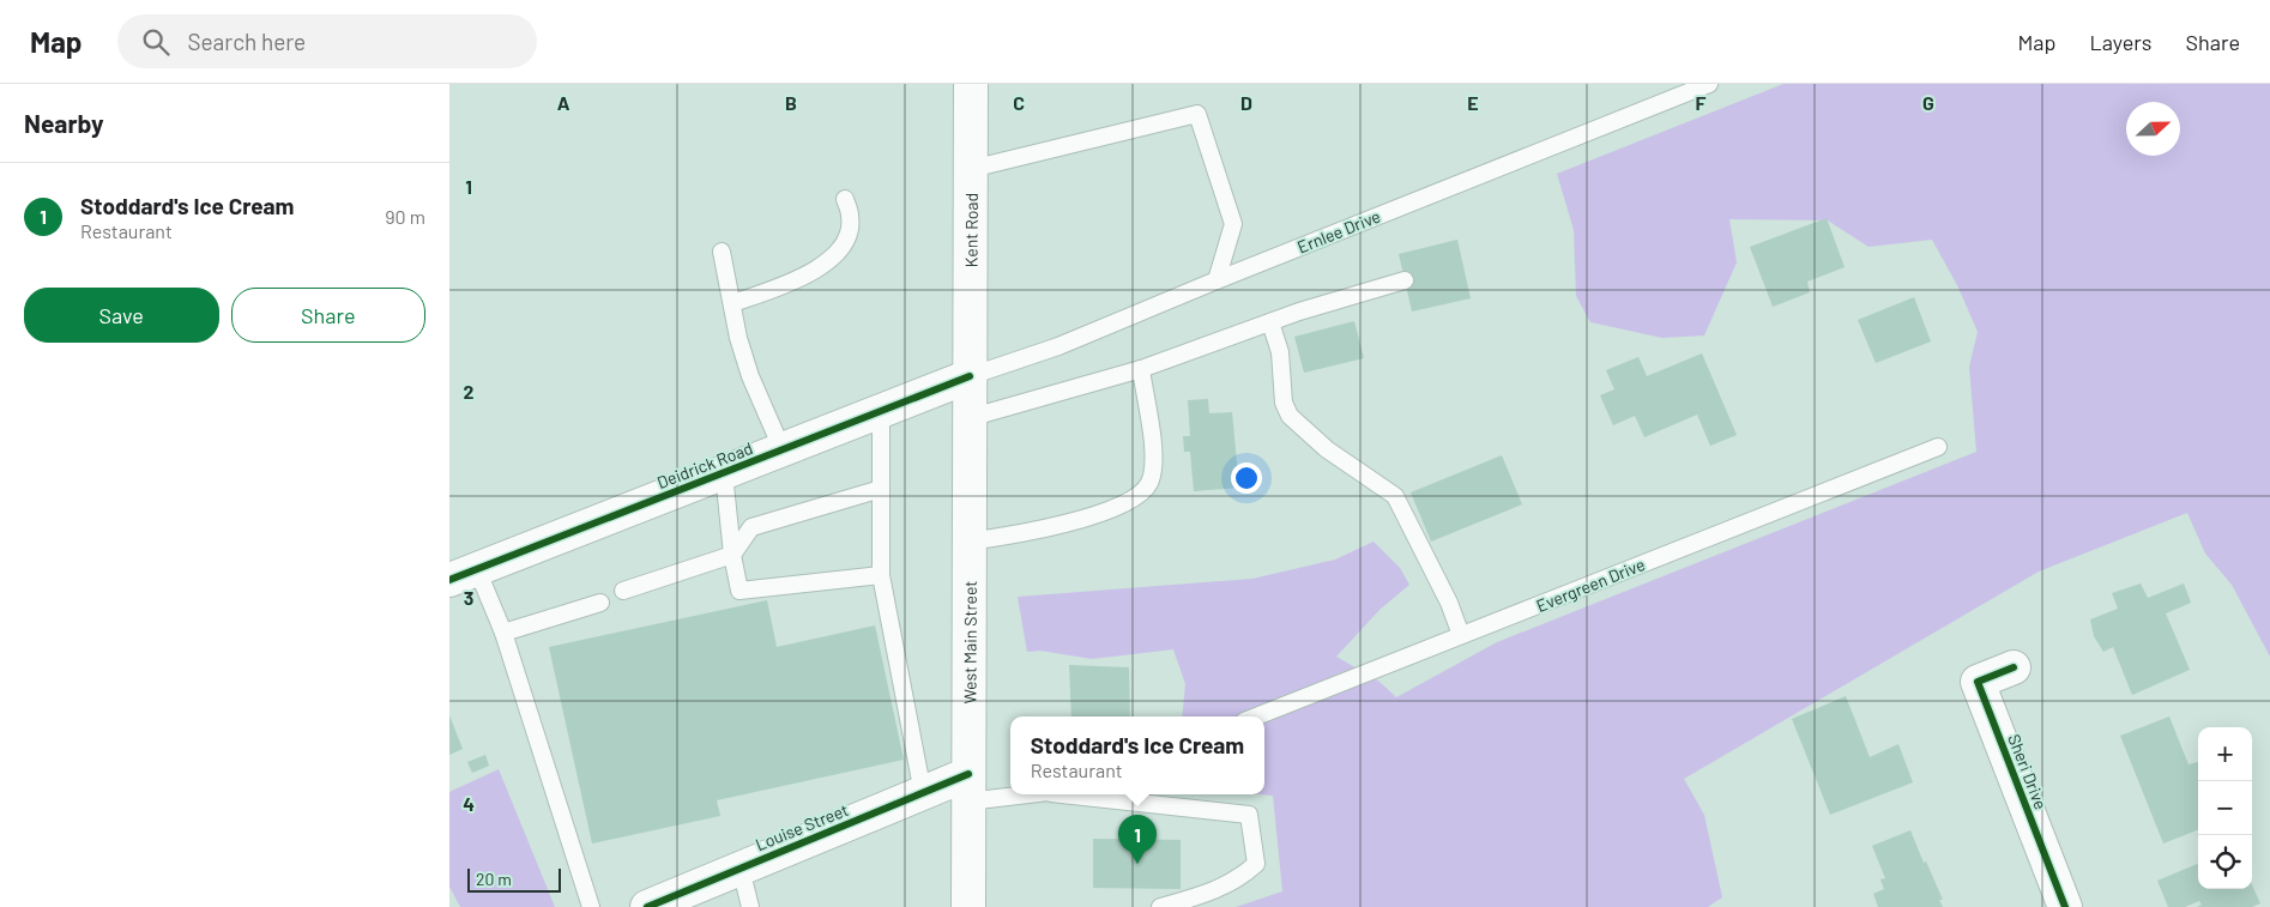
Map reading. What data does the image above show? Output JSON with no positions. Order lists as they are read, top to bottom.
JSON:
{
  "streets": {
    "street": [
      "Kent Road",
      "Deidrick Road",
      "West Main Street",
      "Sheri Drive",
      "Louise Street"
    ],
    "lane": ["Ernlee Drive", "Evergreen Drive"]
  },
  "crossings": [
    ["Kent Road", "Ernlee Drive"],
    ["Kent Road", "Deidrick Road"],
    ["Kent Road", "West Main Street"],
    ["Ernlee Drive", "Deidrick Road"],
    ["Ernlee Drive", "West Main Street"],
    ["Deidrick Road", "West Main Street"],
    ["West Main Street", "Louise Street"]
  ],
  "scale_bar": "20 m",
  "north": "right",
  "page": {
    "header": "Map",
    "search": "Search here",
    "nav": ["Map", "Layers", "Share"],
    "heading": "Nearby",
    "list": [
      {
        "mark": "1",
        "name": "Stoddard's Ice Cream",
        "note": "Restaurant",
        "value": "90 m"
      }
    ],
    "buttons": ["Save", "Share"],
    "popup": ["Stoddard's Ice Cream", "Restaurant"],
    "map_buttons": ["+", "−"],
    "pins": "1",
    "scale": "20 m"
  },
  "grid": {
    "columns": [
      "A",
      "B",
      "C",
      "D",
      "E",
      "F",
      "G"
    ],
    "rows": [
      "1",
      "2",
      "3",
      "4"
    ]
  }
}
